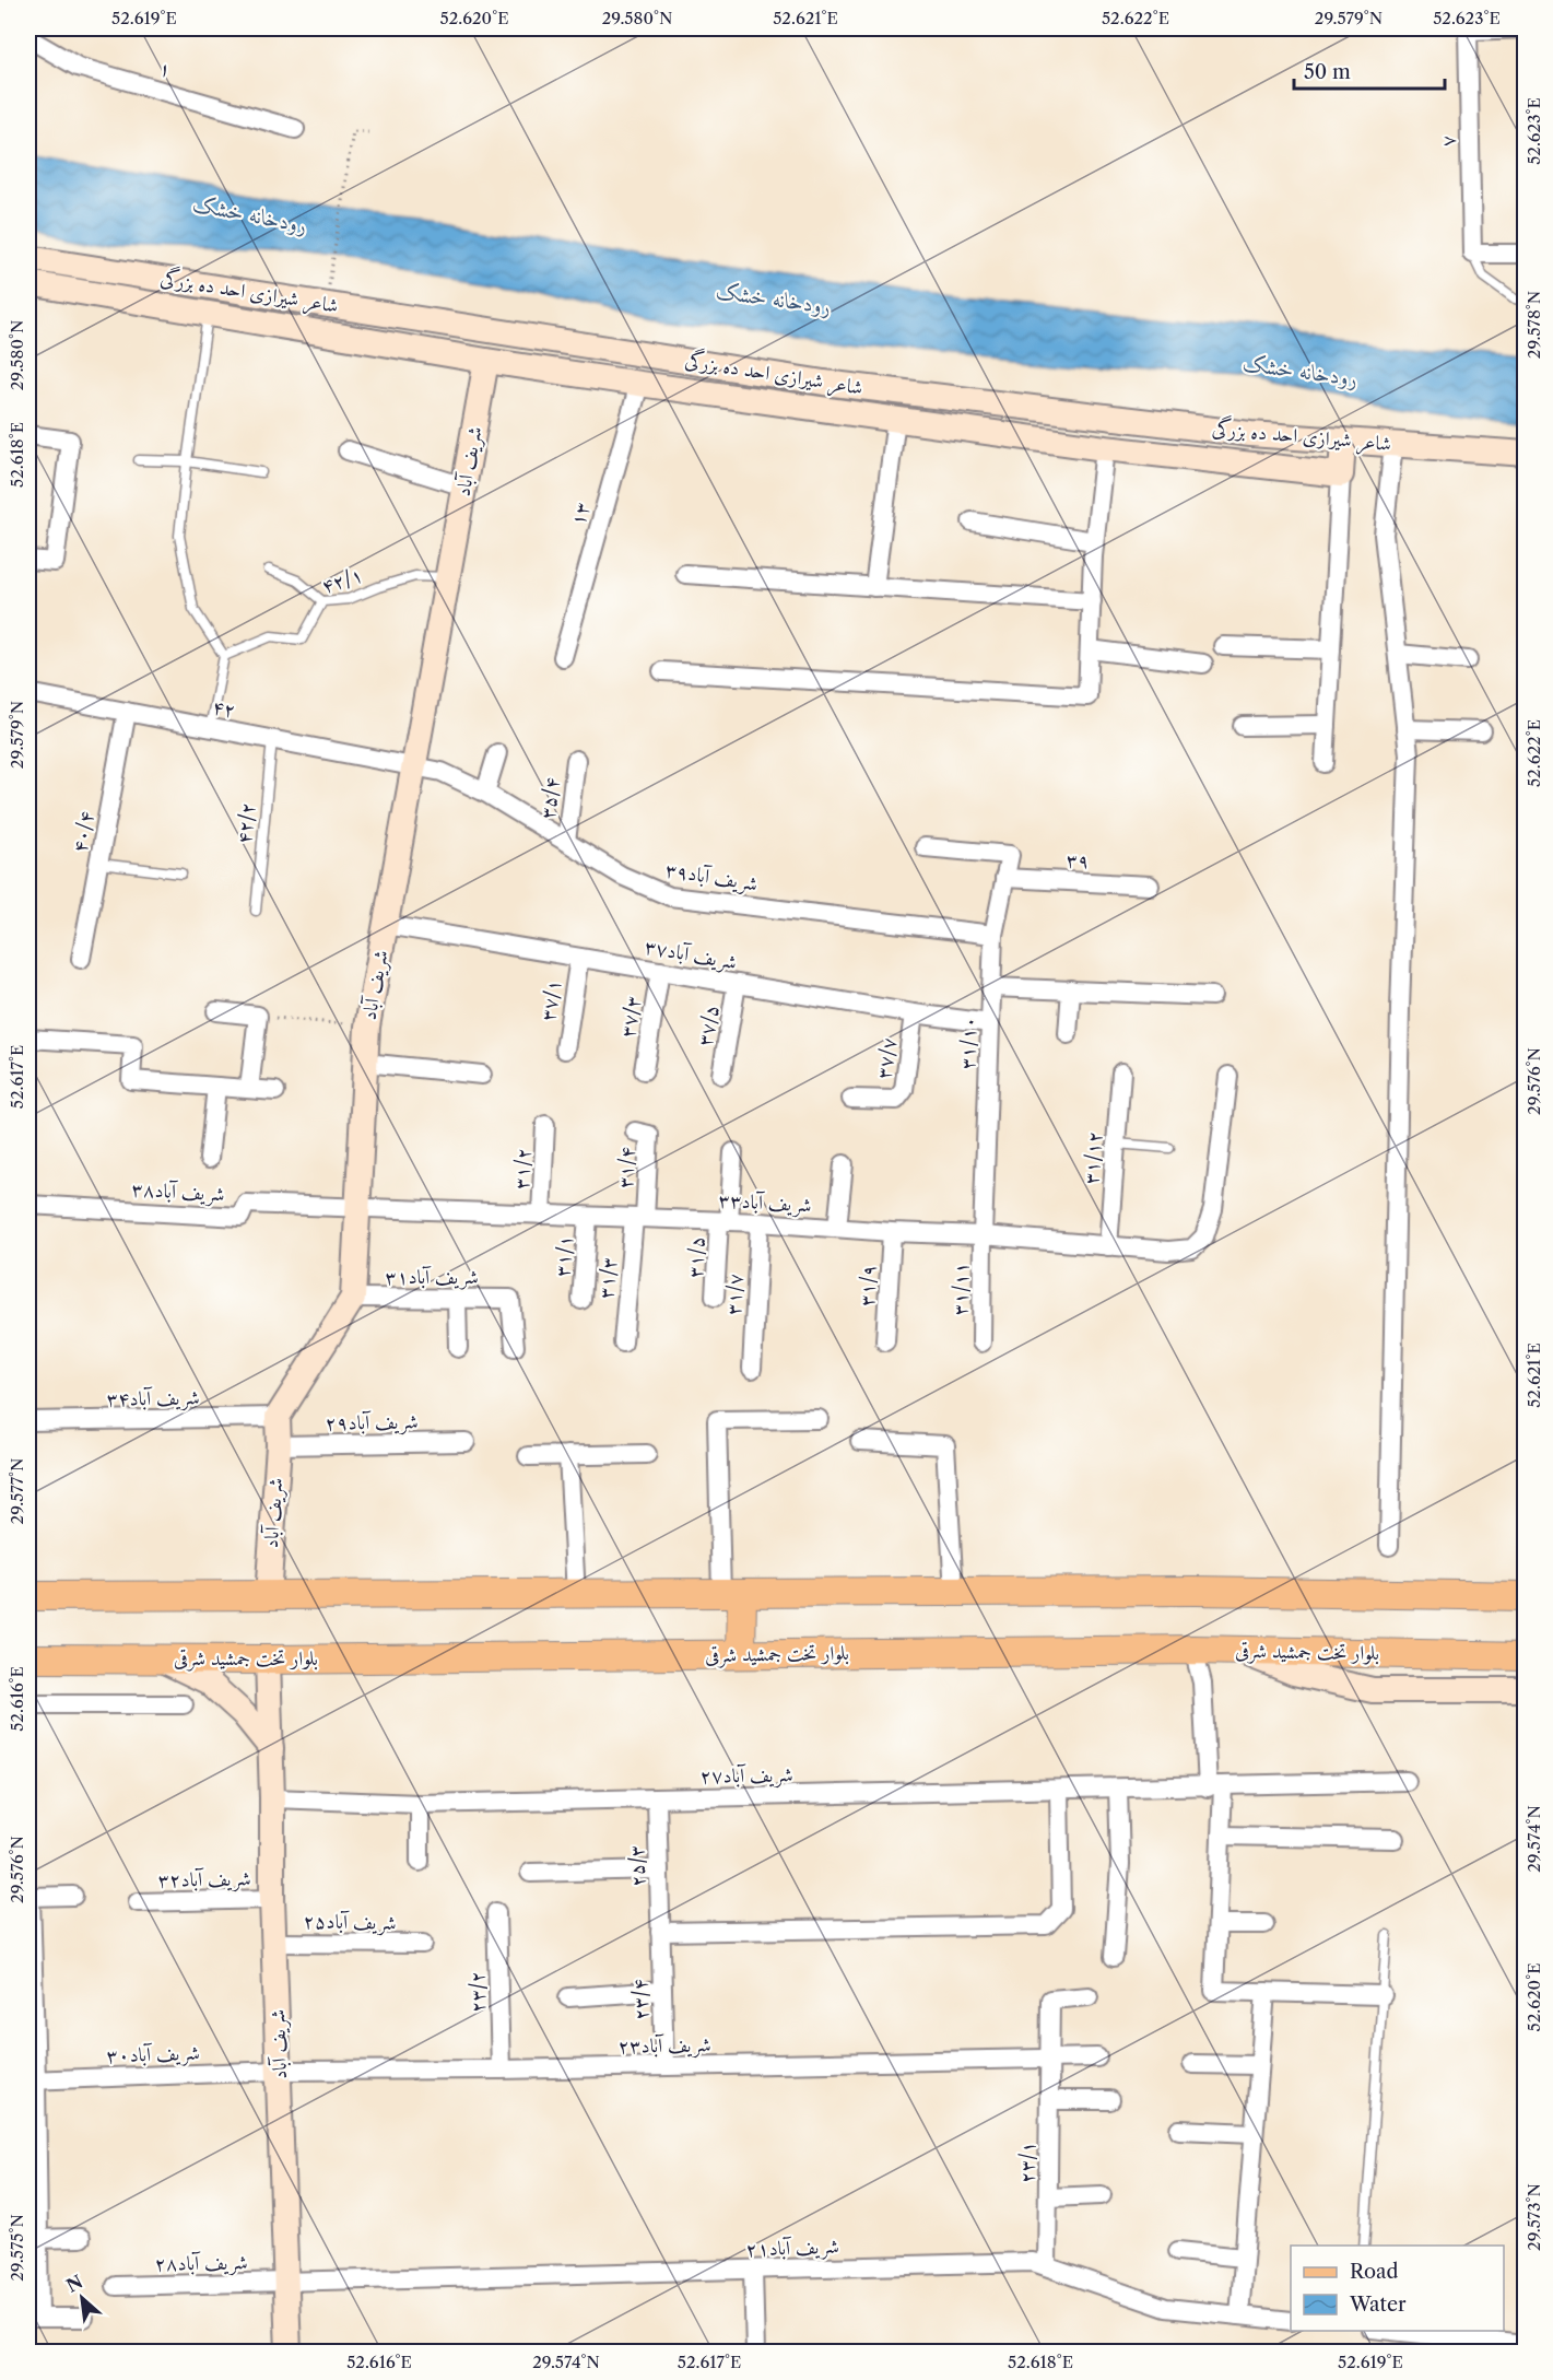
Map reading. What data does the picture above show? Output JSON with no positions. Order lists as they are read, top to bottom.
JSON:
{
  "streets": {
    "main road": ["بلوار تخت جمشید شرقی"],
    "street": [
      "۱",
      "۷",
      "شاعر شیرازی احد ده بزرگی",
      "شریف آباد",
      "۱۳",
      "۴۲",
      "۳۵/۴",
      "۴۰/۴",
      "۳۹",
      "شریف آباد۳۹",
      "شریف آباد۳۷",
      "۳۷/۱",
      "۳۷/۳",
      "۳۷/۵",
      "۳۱/۱۰",
      "۳۷/۷",
      "۳۱/۱۲",
      "۳۱/۴",
      "۳۱/۲",
      "شریف آباد۳۸",
      "شریف آباد۳۳",
      "۳۱/۱",
      "۳۱/۵",
      "شریف آباد۳۱",
      "۳۱/۳",
      "۳۱/۹",
      "۳۱/۱۱",
      "۳۱/۷",
      "شریف آباد۳۴",
      "شریف آباد۲۹",
      "شریف آباد۲۷",
      "۲۵/۳",
      "شریف آباد۳۲",
      "شریف آباد۲۵",
      "۲۳/۲",
      "۲۳/۴",
      "شریف آباد۲۳",
      "شریف آباد۳۰",
      "۲۳/۱",
      "شریف آباد۲۱",
      "شریف آباد۲۸"
    ],
    "lane": ["۴۲/۱", "۴۲/۲"]
  },
  "crossings": [
    ["شریف آباد", "۴۲/۱"],
    ["شریف آباد", "۴۲"],
    ["شریف آباد", "شریف آباد۳۹"],
    ["شریف آباد", "شریف آباد۳۷"],
    ["شریف آباد", "شریف آباد۳۸"],
    ["شریف آباد", "شریف آباد۳۳"],
    ["شریف آباد", "شریف آباد۳۱"],
    ["شریف آباد", "شریف آباد۳۴"],
    ["شریف آباد", "شریف آباد۲۹"],
    ["شریف آباد", "بلوار تخت جمشید شرقی"],
    ["شریف آباد", "شریف آباد۲۷"],
    ["شریف آباد", "شریف آباد۳۲"],
    ["شریف آباد", "شریف آباد۲۵"],
    ["شریف آباد", "شریف آباد۲۳"],
    ["شریف آباد", "شریف آباد۳۰"],
    ["شریف آباد", "شریف آباد۲۱"],
    ["شریف آباد", "شریف آباد۲۸"],
    ["۴۲", "۴۲/۲"],
    ["۴۲", "۴۰/۴"],
    ["۴۲", "شریف آباد۳۹"],
    ["۳۵/۴", "شریف آباد۳۹"],
    ["۳۹", "۳۱/۱۰"],
    ["شریف آباد۳۹", "۳۱/۱۰"],
    ["شریف آباد۳۷", "۳۷/۱"],
    ["شریف آباد۳۷", "۳۷/۳"],
    ["شریف آباد۳۷", "۳۷/۵"],
    ["شریف آباد۳۷", "۳۱/۱۰"],
    ["شریف آباد۳۷", "۳۷/۷"],
    ["۳۱/۱۰", "شریف آباد۳۳"],
    ["۳۱/۱۰", "۳۱/۱۱"],
    ["۳۱/۱۲", "شریف آباد۳۳"],
    ["۳۱/۴", "شریف آباد۳۳"],
    ["۳۱/۴", "۳۱/۳"],
    ["۳۱/۲", "شریف آباد۳۳"],
    ["شریف آباد۳۸", "شریف آباد۳۳"],
    ["شریف آباد۳۳", "۳۱/۱"],
    ["شریف آباد۳۳", "۳۱/۵"],
    ["شریف آباد۳۳", "۳۱/۳"],
    ["شریف آباد۳۳", "۳۱/۹"],
    ["شریف آباد۳۳", "۳۱/۱۱"],
    ["شریف آباد۳۳", "۳۱/۷"],
    ["شریف آباد۲۷", "۲۵/۳"],
    ["۲۵/۳", "۲۳/۴"],
    ["۲۳/۲", "شریف آباد۲۳"],
    ["۲۳/۴", "شریف آباد۲۳"],
    ["شریف آباد۲۳", "شریف آباد۳۰"],
    ["شریف آباد۲۳", "۲۳/۱"],
    ["۲۳/۱", "شریف آباد۲۱"],
    ["شریف آباد۲۱", "شریف آباد۲۸"]
  ],
  "water": ["رودخانه خشک"],
  "legend": ["Road", "Water"],
  "scale_bar": "50 m",
  "north": "top left",
  "coordinates": [
    "52.619°E",
    "52.620°E",
    "29.580°N",
    "52.621°E",
    "52.622°E",
    "29.579°N",
    "52.623°E",
    "29.578°N",
    "52.618°E",
    "52.617°E",
    "29.576°N",
    "29.577°N",
    "52.616°E",
    "29.574°N",
    "29.573°N",
    "29.575°N"
  ]
}
